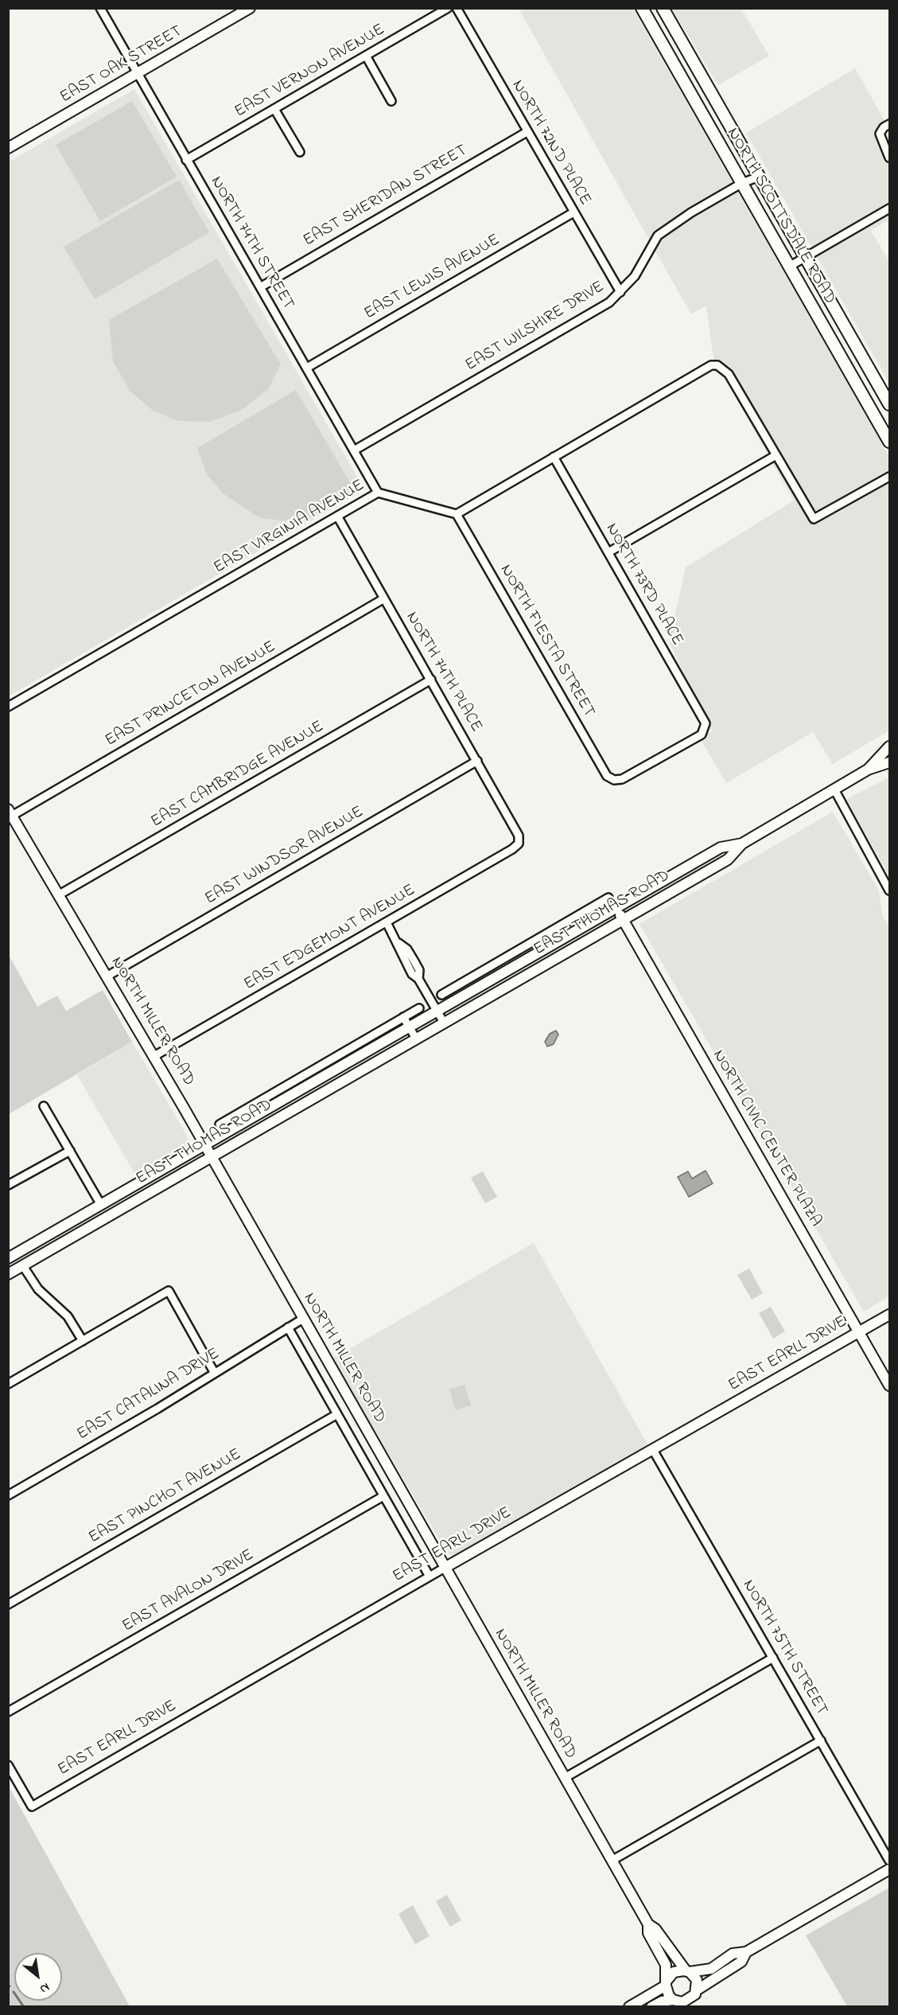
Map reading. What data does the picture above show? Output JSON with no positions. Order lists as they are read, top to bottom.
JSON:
{
  "streets": {
    "main road": ["NORTH SCOTTSDALE ROAD"],
    "street": [
      "EAST OAK STREET",
      "EAST VERNON AVENUE",
      "NORTH 72ND PLACE",
      "EAST SHERIDAN STREET",
      "NORTH 74TH STREET",
      "EAST LEWIS AVENUE",
      "EAST WILSHIRE DRIVE",
      "EAST VIRGINIA AVENUE",
      "NORTH 73RD PLACE",
      "NORTH FIESTA STREET",
      "NORTH 74TH PLACE",
      "EAST PRINCETON AVENUE",
      "EAST CAMBRIDGE AVENUE",
      "EAST WINDSOR AVENUE",
      "EAST THOMAS ROAD",
      "EAST EDGEMONT AVENUE",
      "NORTH MILLER ROAD",
      "NORTH CIVIC CENTER PLAZA",
      "EAST EARLL DRIVE",
      "EAST CATALINA DRIVE",
      "EAST PINCHOT AVENUE",
      "EAST AVALON DRIVE",
      "NORTH 75TH STREET"
    ]
  },
  "crossings": [
    ["EAST OAK STREET", "NORTH 74TH STREET"],
    ["EAST VERNON AVENUE", "NORTH 74TH STREET"],
    ["NORTH 72ND PLACE", "EAST SHERIDAN STREET"],
    ["NORTH 72ND PLACE", "EAST LEWIS AVENUE"],
    ["NORTH 72ND PLACE", "EAST WILSHIRE DRIVE"],
    ["EAST SHERIDAN STREET", "NORTH 74TH STREET"],
    ["NORTH SCOTTSDALE ROAD", "EAST WILSHIRE DRIVE"],
    ["NORTH 74TH STREET", "EAST LEWIS AVENUE"],
    ["NORTH 74TH STREET", "EAST WILSHIRE DRIVE"],
    ["NORTH 74TH STREET", "EAST VIRGINIA AVENUE"],
    ["EAST VIRGINIA AVENUE", "NORTH FIESTA STREET"],
    ["EAST VIRGINIA AVENUE", "NORTH 74TH PLACE"],
    ["NORTH 73RD PLACE", "NORTH FIESTA STREET"],
    ["NORTH 74TH PLACE", "EAST PRINCETON AVENUE"],
    ["NORTH 74TH PLACE", "EAST CAMBRIDGE AVENUE"],
    ["NORTH 74TH PLACE", "EAST WINDSOR AVENUE"],
    ["NORTH 74TH PLACE", "EAST EDGEMONT AVENUE"],
    ["EAST PRINCETON AVENUE", "NORTH MILLER ROAD"],
    ["EAST CAMBRIDGE AVENUE", "NORTH MILLER ROAD"],
    ["EAST WINDSOR AVENUE", "NORTH MILLER ROAD"],
    ["EAST THOMAS ROAD", "NORTH MILLER ROAD"],
    ["EAST THOMAS ROAD", "NORTH CIVIC CENTER PLAZA"],
    ["EAST EDGEMONT AVENUE", "NORTH MILLER ROAD"],
    ["NORTH MILLER ROAD", "EAST EARLL DRIVE"],
    ["NORTH MILLER ROAD", "EAST CATALINA DRIVE"],
    ["NORTH MILLER ROAD", "EAST PINCHOT AVENUE"],
    ["NORTH MILLER ROAD", "EAST AVALON DRIVE"],
    ["NORTH CIVIC CENTER PLAZA", "EAST EARLL DRIVE"],
    ["EAST EARLL DRIVE", "NORTH 75TH STREET"]
  ],
  "north": "bottom right"
}
